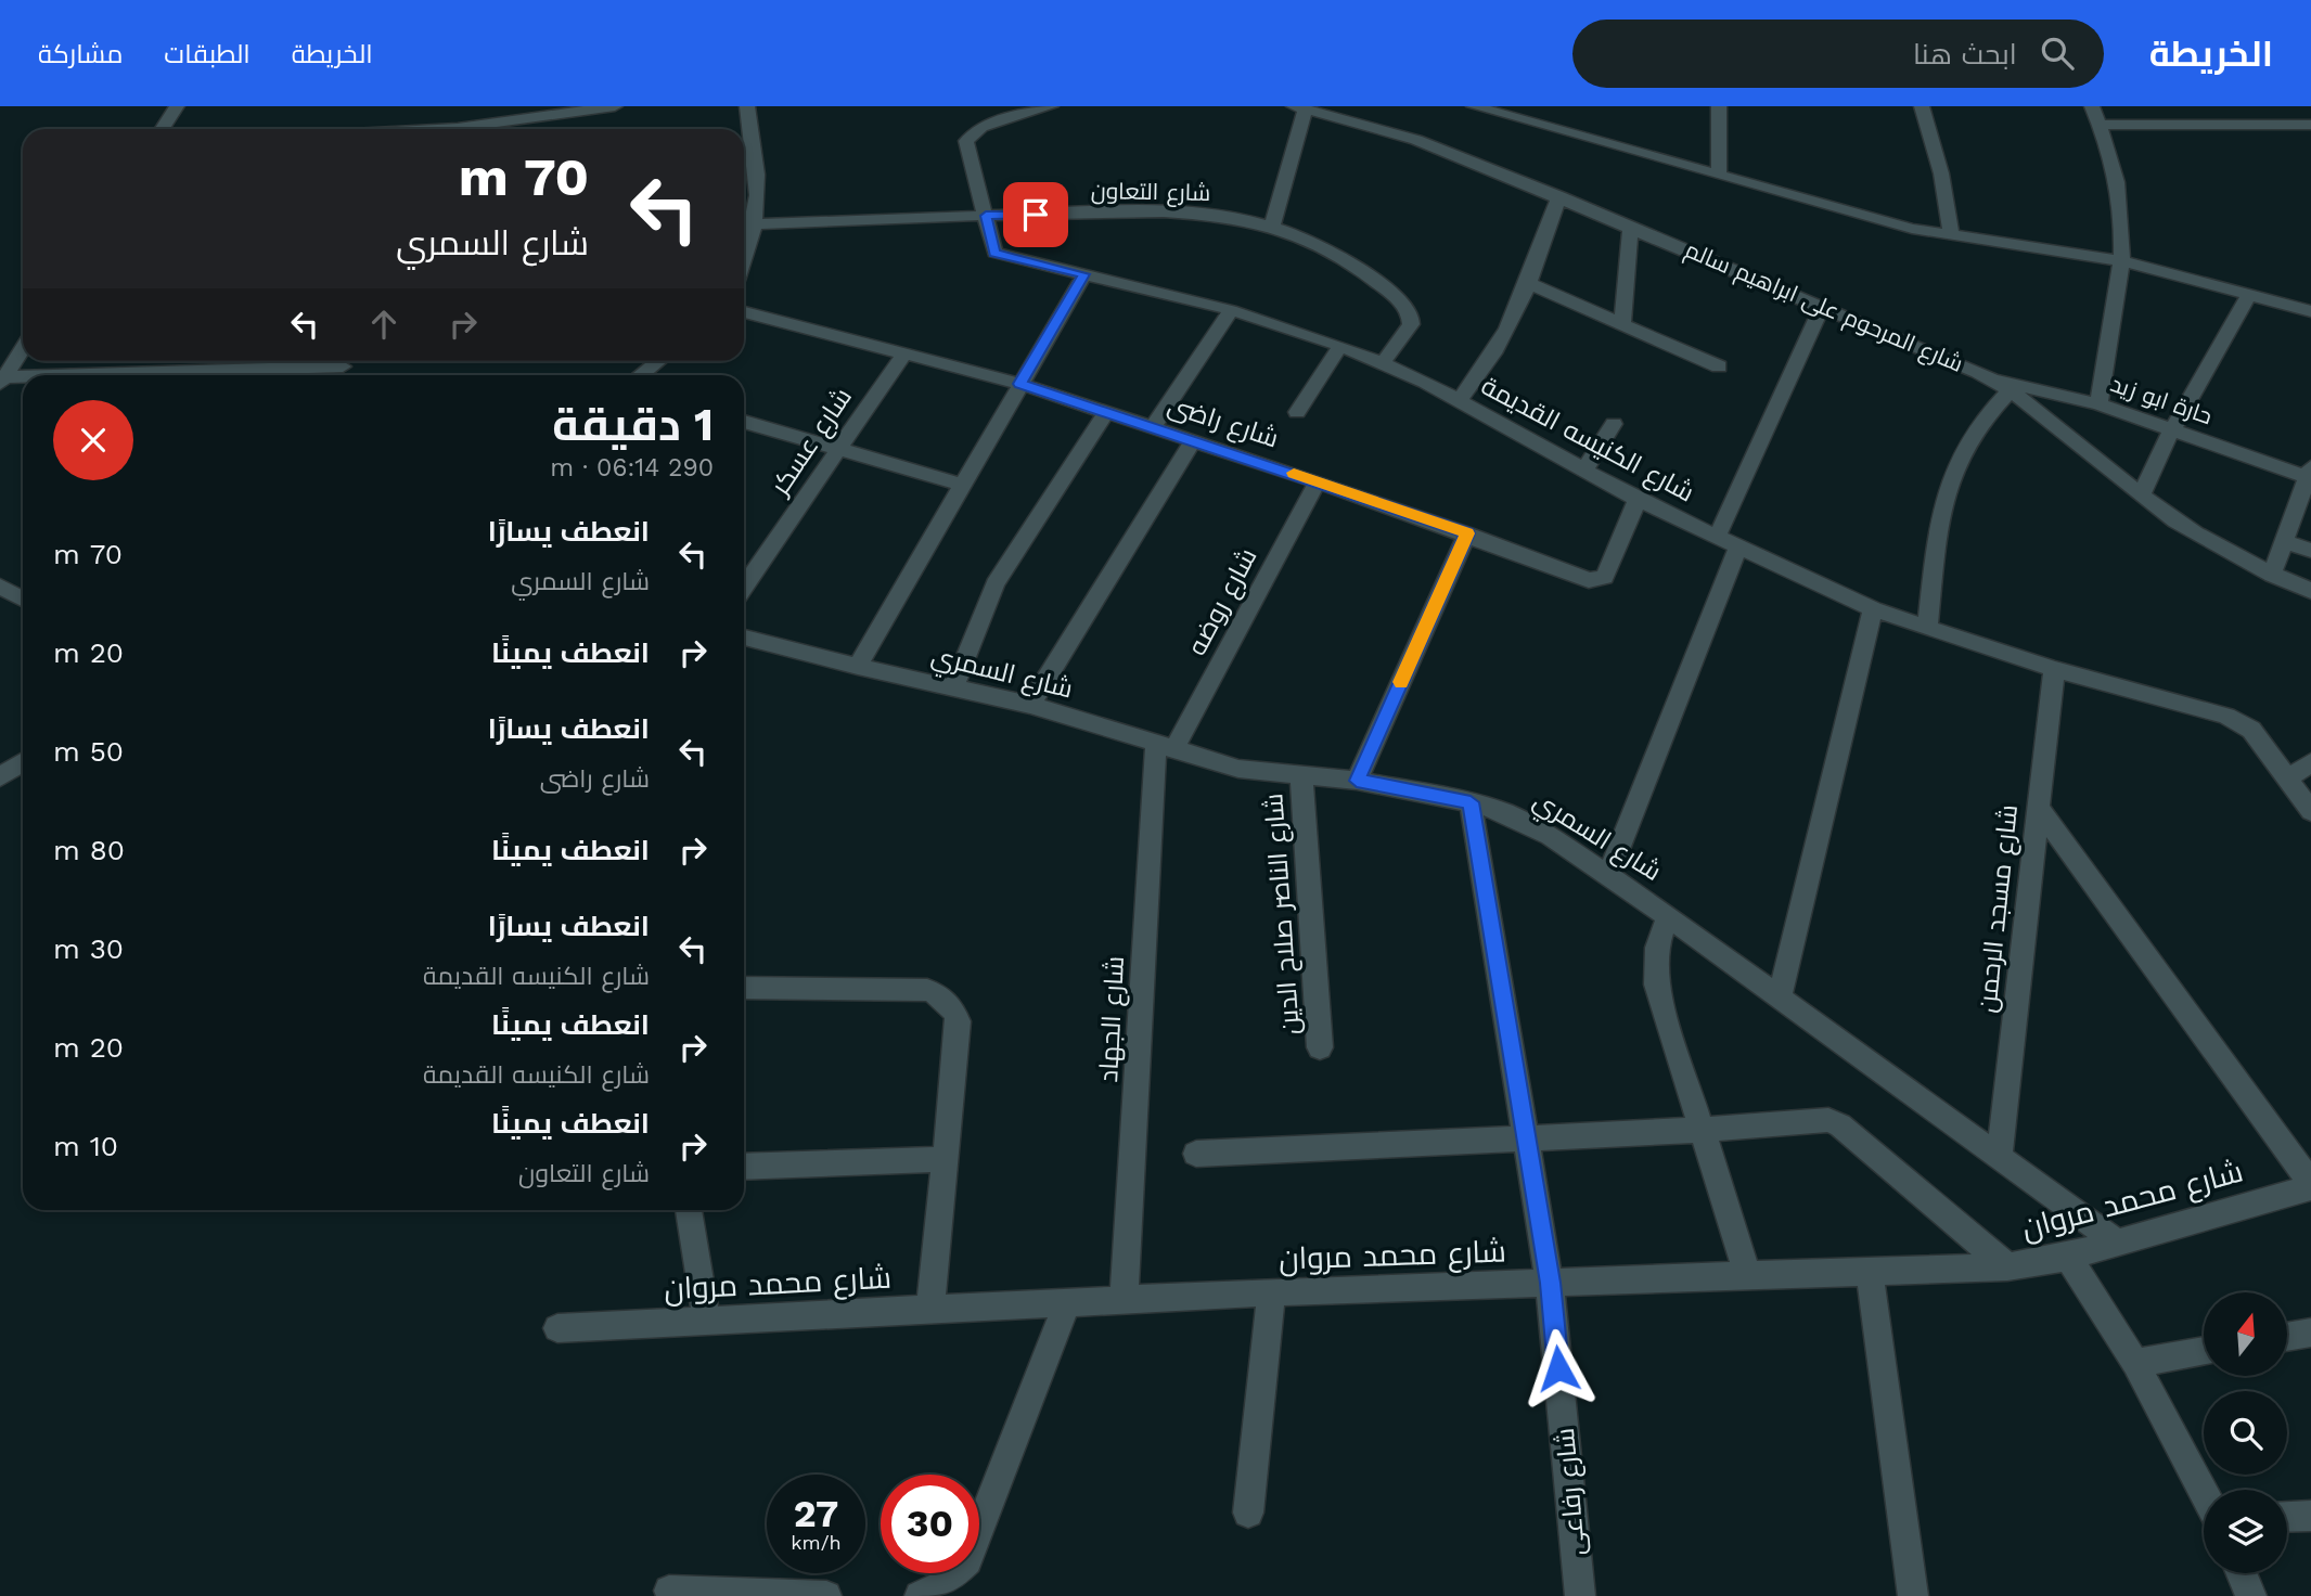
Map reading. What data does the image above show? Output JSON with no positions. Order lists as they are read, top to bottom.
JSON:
{
  "streets": {
    "street": [
      "شارع التعاون",
      "شارع المرحوم على ابراهيم سالم",
      "حارة ابو زيد",
      "شارع راضى",
      "شارع الكنيسه القديمة",
      "شارع عسكر",
      "شارع روضه",
      "شارع السمري",
      "شارع مسجد الرحمن",
      "شارع الناصر صلاح الدين",
      "شارع الجهاد",
      "شارع محمد مروان",
      "شارع رفاعى"
    ]
  },
  "crossings": [
    ["شارع التعاون", "شارع الكنيسه القديمة"],
    ["شارع المرحوم على ابراهيم سالم", "حارة ابو زيد"],
    ["شارع راضى", "شارع الكنيسه القديمة"],
    ["شارع راضى", "شارع عسكر"],
    ["شارع راضى", "شارع روضه"],
    ["شارع الكنيسه القديمة", "شارع مسجد الرحمن"],
    ["شارع روضه", "شارع السمري"],
    ["شارع روضه", "شارع الجهاد"],
    ["شارع السمري", "شارع مسجد الرحمن"],
    ["شارع السمري", "شارع الناصر صلاح الدين"],
    ["شارع السمري", "شارع الجهاد"],
    ["شارع السمري", "شارع محمد مروان"],
    ["شارع السمري", "شارع رفاعى"],
    ["شارع الجهاد", "شارع محمد مروان"],
    ["شارع محمد مروان", "شارع رفاعى"]
  ],
  "north": "top",
  "page": {
    "header": "الخريطة",
    "search": "ابحث هنا",
    "nav": ["الخريطة", "الطبقات", "مشاركة"],
    "turn": ["70 m", "شارع السمري"],
    "heading": ["1 دقيقة", "290 m · 06:14"],
    "list": [
      {
        "name": "انعطف يسارًا",
        "note": "شارع السمري",
        "value": "70 m"
      },
      {
        "name": "انعطف يمينًا",
        "value": "20 m"
      },
      {
        "name": "انعطف يسارًا",
        "note": "شارع راضى",
        "value": "50 m"
      },
      {
        "name": "انعطف يمينًا",
        "value": "80 m"
      },
      {
        "name": "انعطف يسارًا",
        "note": "شارع الكنيسه القديمة",
        "value": "30 m"
      },
      {
        "name": "انعطف يمينًا",
        "note": "شارع الكنيسه القديمة",
        "value": "20 m"
      },
      {
        "name": "انعطف يمينًا",
        "note": "شارع التعاون",
        "value": "10 m"
      }
    ],
    "speed": "27 km/h",
    "limit": "30"
  }
}
